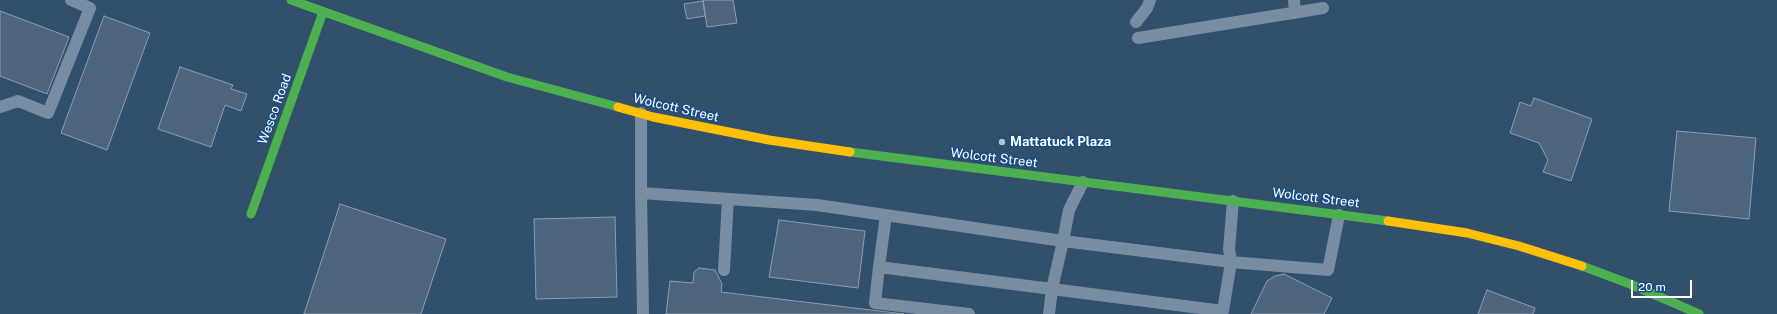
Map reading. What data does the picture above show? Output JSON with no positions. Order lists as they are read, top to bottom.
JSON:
{
  "streets": {
    "main road": ["Wolcott Street", "Wesco Road"]
  },
  "crossings": [
    ["Wolcott Street", "Wesco Road"]
  ],
  "places": ["Mattatuck Plaza"],
  "scale_bar": "20 m"
}
